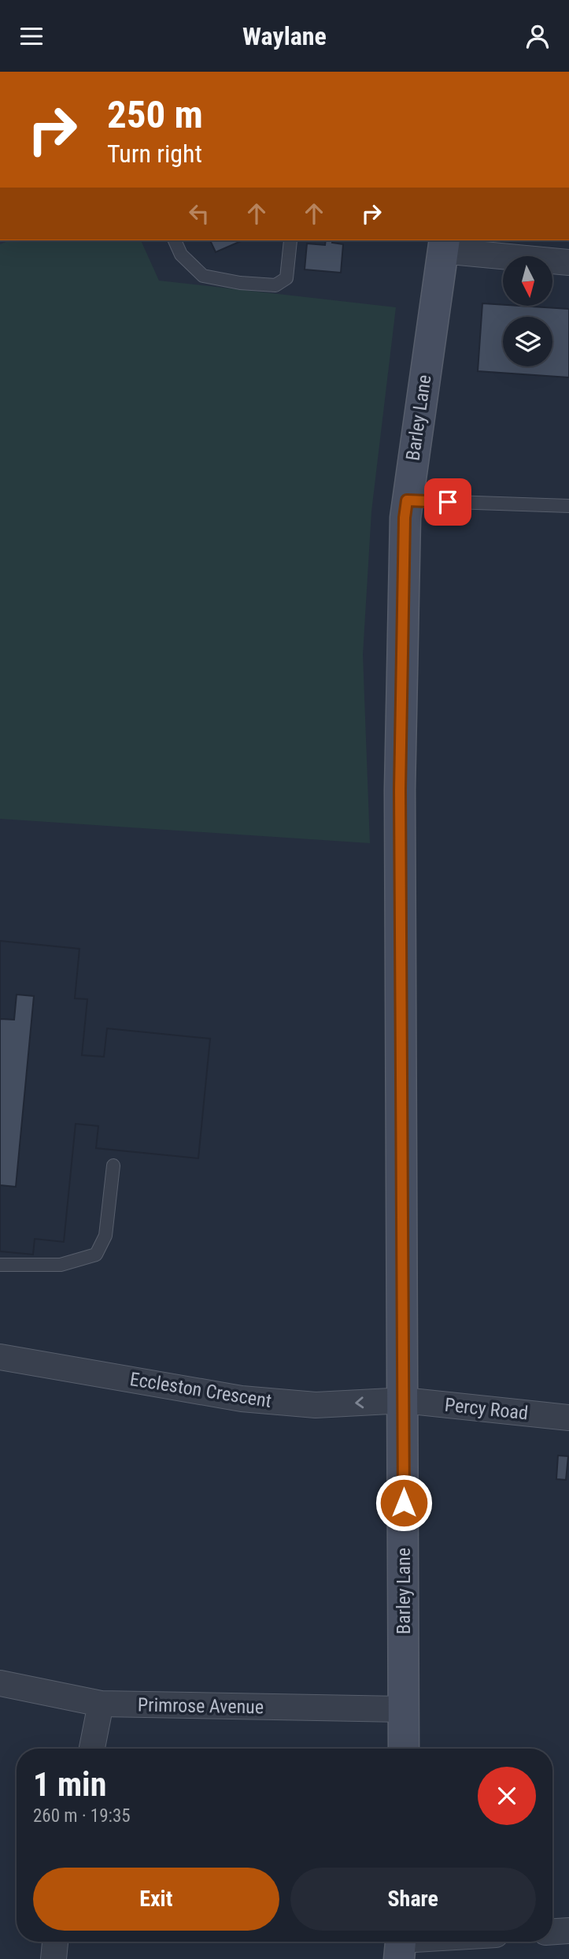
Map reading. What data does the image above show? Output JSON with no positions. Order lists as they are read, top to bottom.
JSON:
{
  "streets": {
    "main road": ["Barley Lane"],
    "street": ["Eccleston Crescent", "Percy Road", "Primrose Avenue"]
  },
  "crossings": [
    ["Barley Lane", "Eccleston Crescent"],
    ["Barley Lane", "Percy Road"],
    ["Barley Lane", "Primrose Avenue"],
    ["Eccleston Crescent", "Percy Road"]
  ],
  "one_way": ["Eccleston Crescent"],
  "north": "bottom",
  "page": {
    "header": "Waylane",
    "turn": ["250 m", "Turn right"],
    "heading": ["1 min", "260 m · 19:35"],
    "buttons": ["Exit", "Share"]
  }
}
